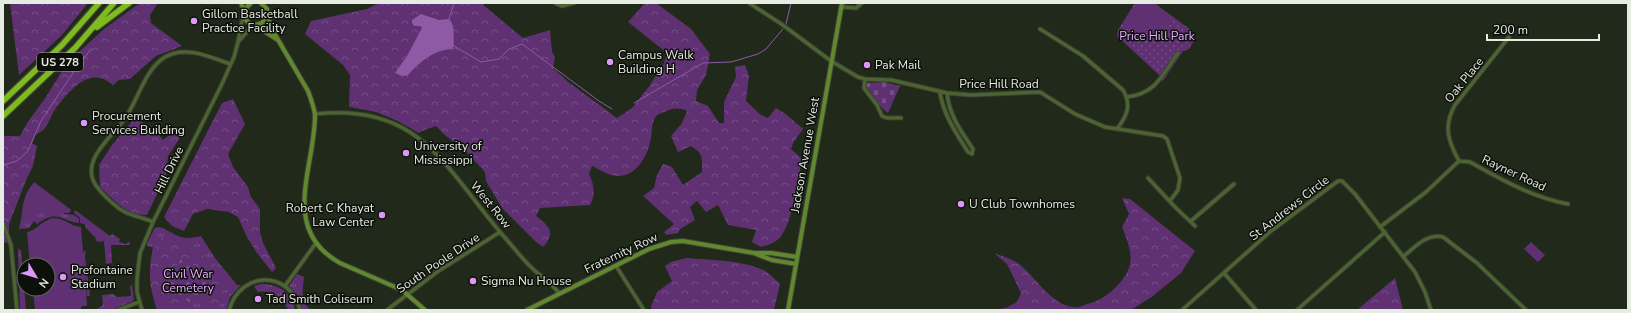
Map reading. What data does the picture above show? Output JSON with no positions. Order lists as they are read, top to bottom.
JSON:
{
  "streets": {
    "highway": ["US 278"],
    "street": [
      "Oak Place",
      "Price Hill Road",
      "Jackson Avenue West",
      "Hill Drive",
      "Rayner Road",
      "West Row",
      "St Andrews Circle",
      "Fraternity Row",
      "South Poole Drive"
    ]
  },
  "crossings": [
    ["Oak Place", "Rayner Road"],
    ["Price Hill Road", "Jackson Avenue West"],
    ["Jackson Avenue West", "Fraternity Row"],
    ["West Row", "Fraternity Row"],
    ["West Row", "South Poole Drive"]
  ],
  "parks": ["Price Hill Park", "Civil War Cemetery"],
  "places": [
    "Gillom Basketball Practice Facility",
    "Campus Walk Building H",
    "Pak Mail",
    "Procurement Services Building",
    "University of Mississippi",
    "U Club Townhomes",
    "Robert C Khayat Law Center",
    "Prefontaine Stadium",
    "Sigma Nu House",
    "Tad Smith Coliseum"
  ],
  "scale_bar": "200 m",
  "north": "bottom right"
}
